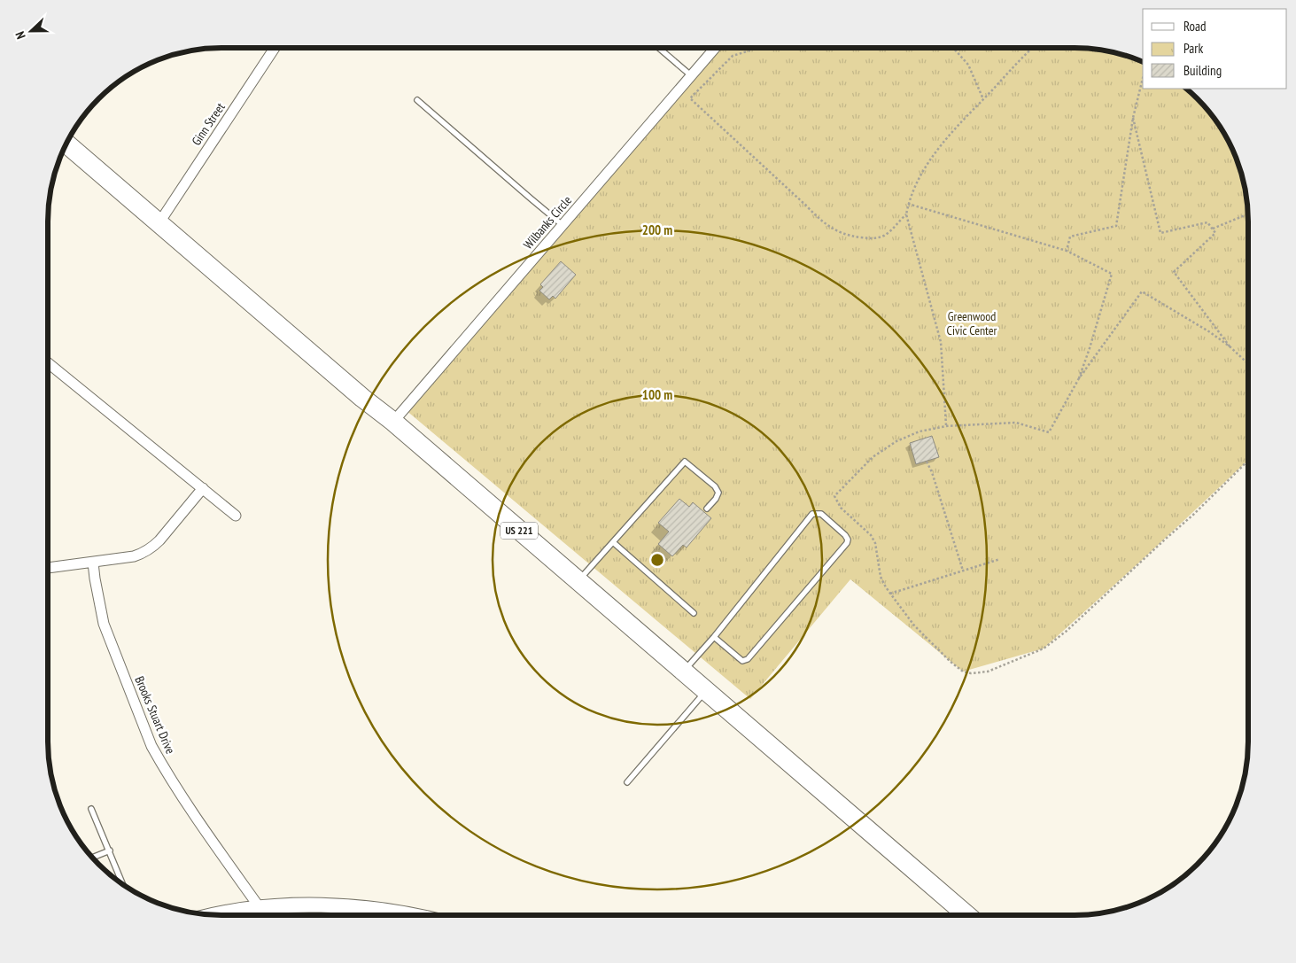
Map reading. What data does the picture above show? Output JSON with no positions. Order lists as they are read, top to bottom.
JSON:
{
  "streets": {
    "highway": ["US 221"],
    "street": ["Ginn Street", "Wilbanks Circle", "Brooks Stuart Drive"]
  },
  "crossings": [
    ["Ginn Street", "US 221"],
    ["Wilbanks Circle", "US 221"]
  ],
  "parks": ["Greenwood Civic Center"],
  "legend": ["Road", "Park", "Building"],
  "north": "left",
  "rings": ["200 m", "100 m"]
}
